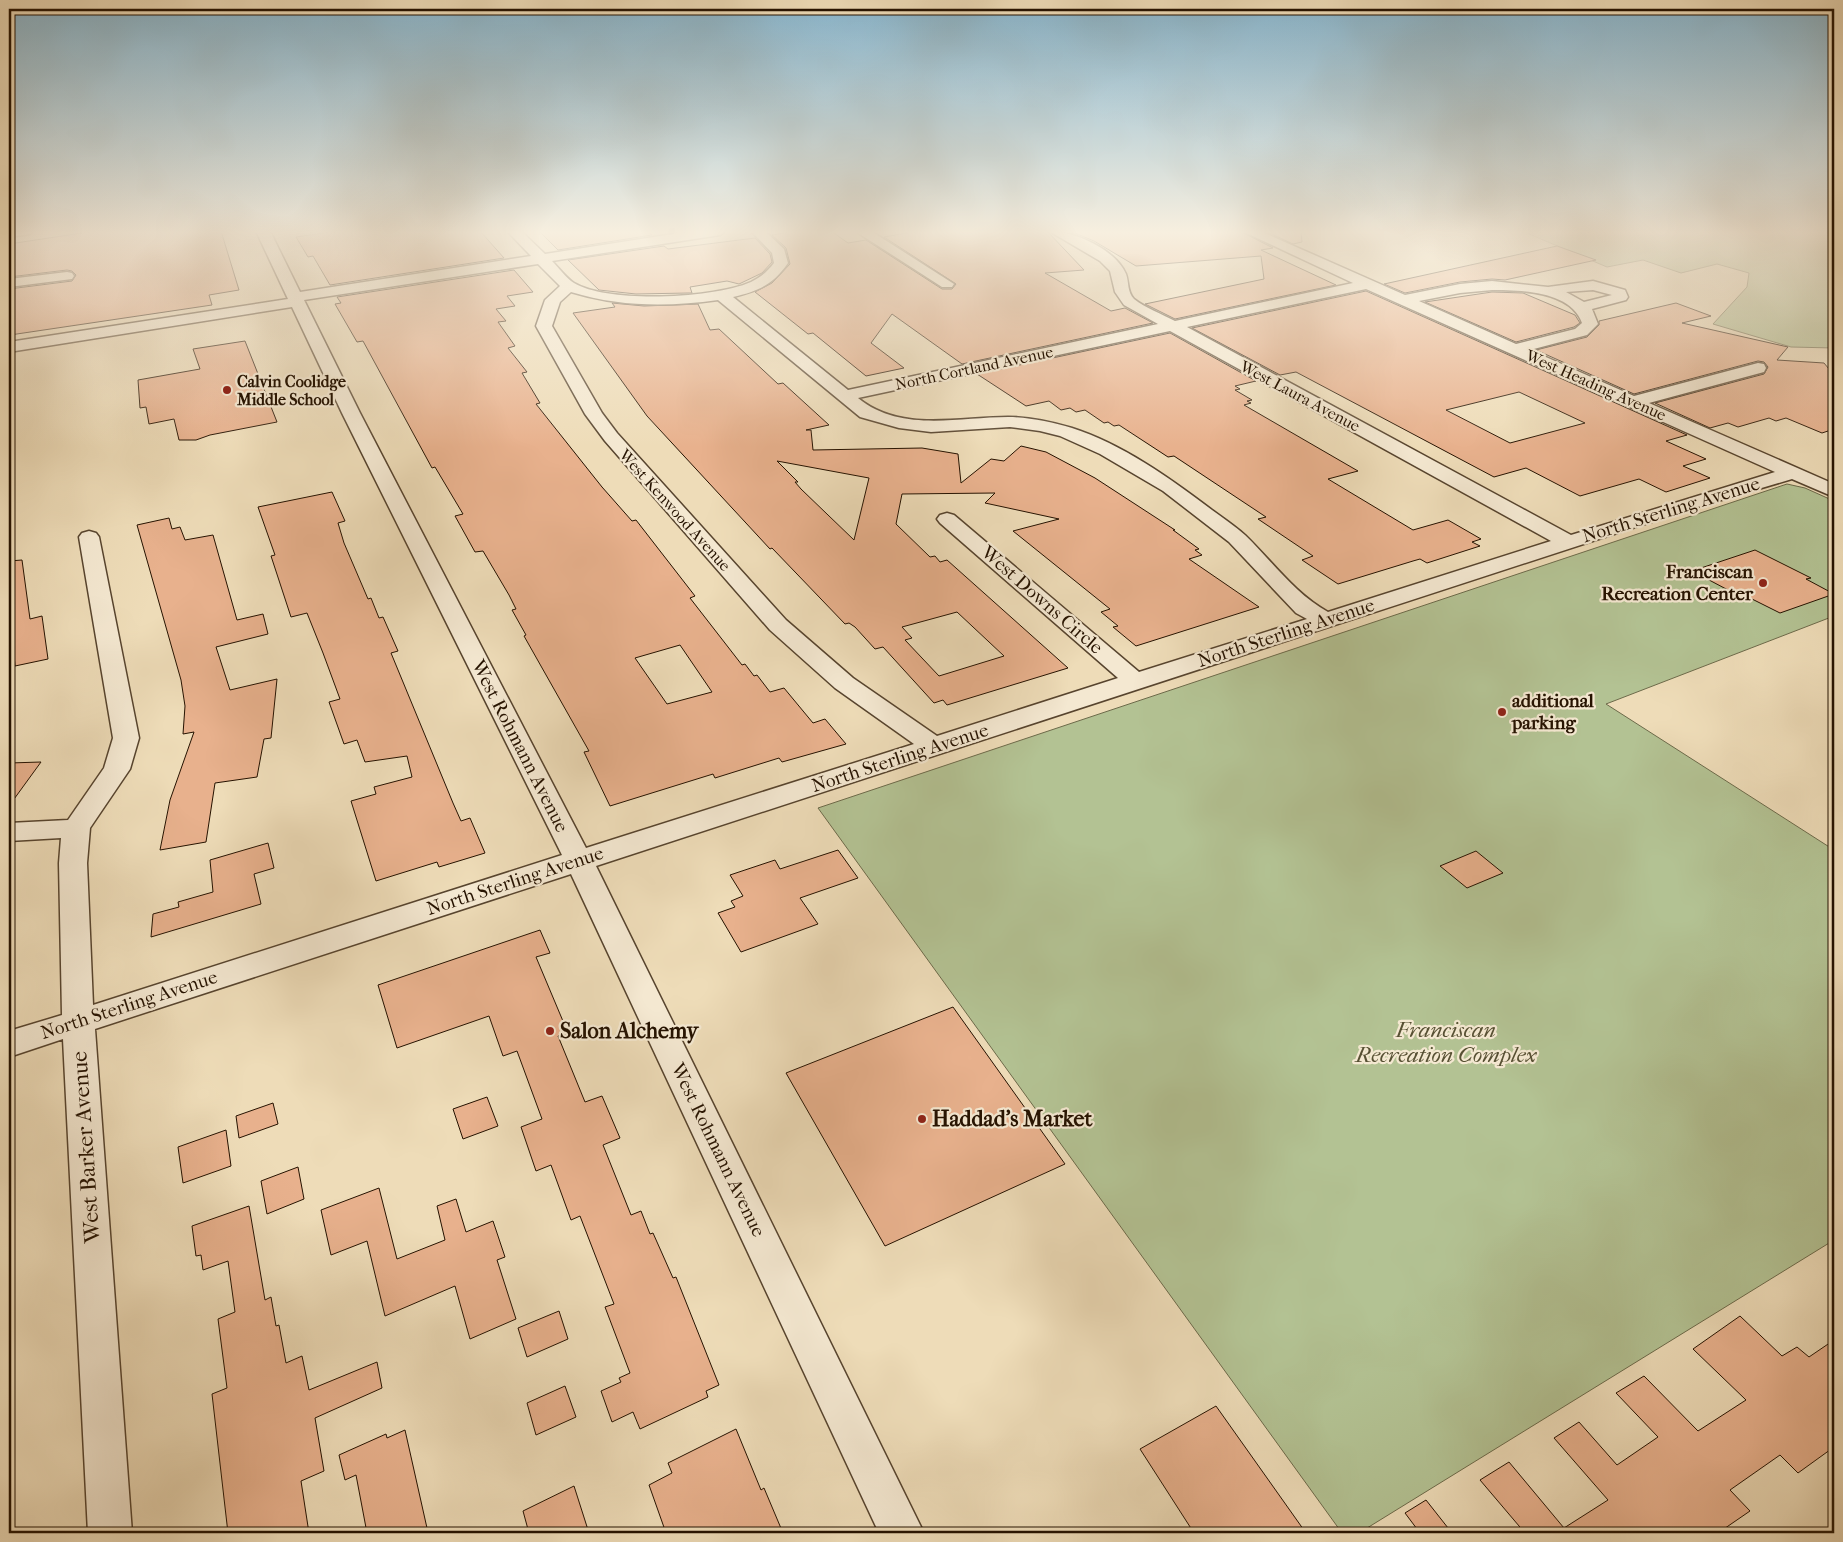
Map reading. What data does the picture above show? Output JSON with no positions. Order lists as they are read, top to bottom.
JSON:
{
  "streets": {
    "street": [
      "North Cortland Avenue",
      "West Heading Avenue",
      "West Laura Avenue",
      "West Kenwood Avenue",
      "North Sterling Avenue",
      "West Downs Circle",
      "West Rohmann Avenue",
      "West Barker Avenue"
    ]
  },
  "crossings": [
    ["North Cortland Avenue", "West Laura Avenue"],
    ["West Heading Avenue", "North Sterling Avenue"],
    ["West Laura Avenue", "North Sterling Avenue"],
    ["West Kenwood Avenue", "North Sterling Avenue"],
    ["North Sterling Avenue", "West Downs Circle"],
    ["North Sterling Avenue", "West Rohmann Avenue"],
    ["North Sterling Avenue", "West Barker Avenue"]
  ],
  "parks": ["Franciscan Recreation Complex"],
  "places": [
    "Calvin Coolidge Middle School",
    "Franciscan Recreation Center",
    "additional parking",
    "Salon Alchemy",
    "Haddad's Market"
  ]
}
